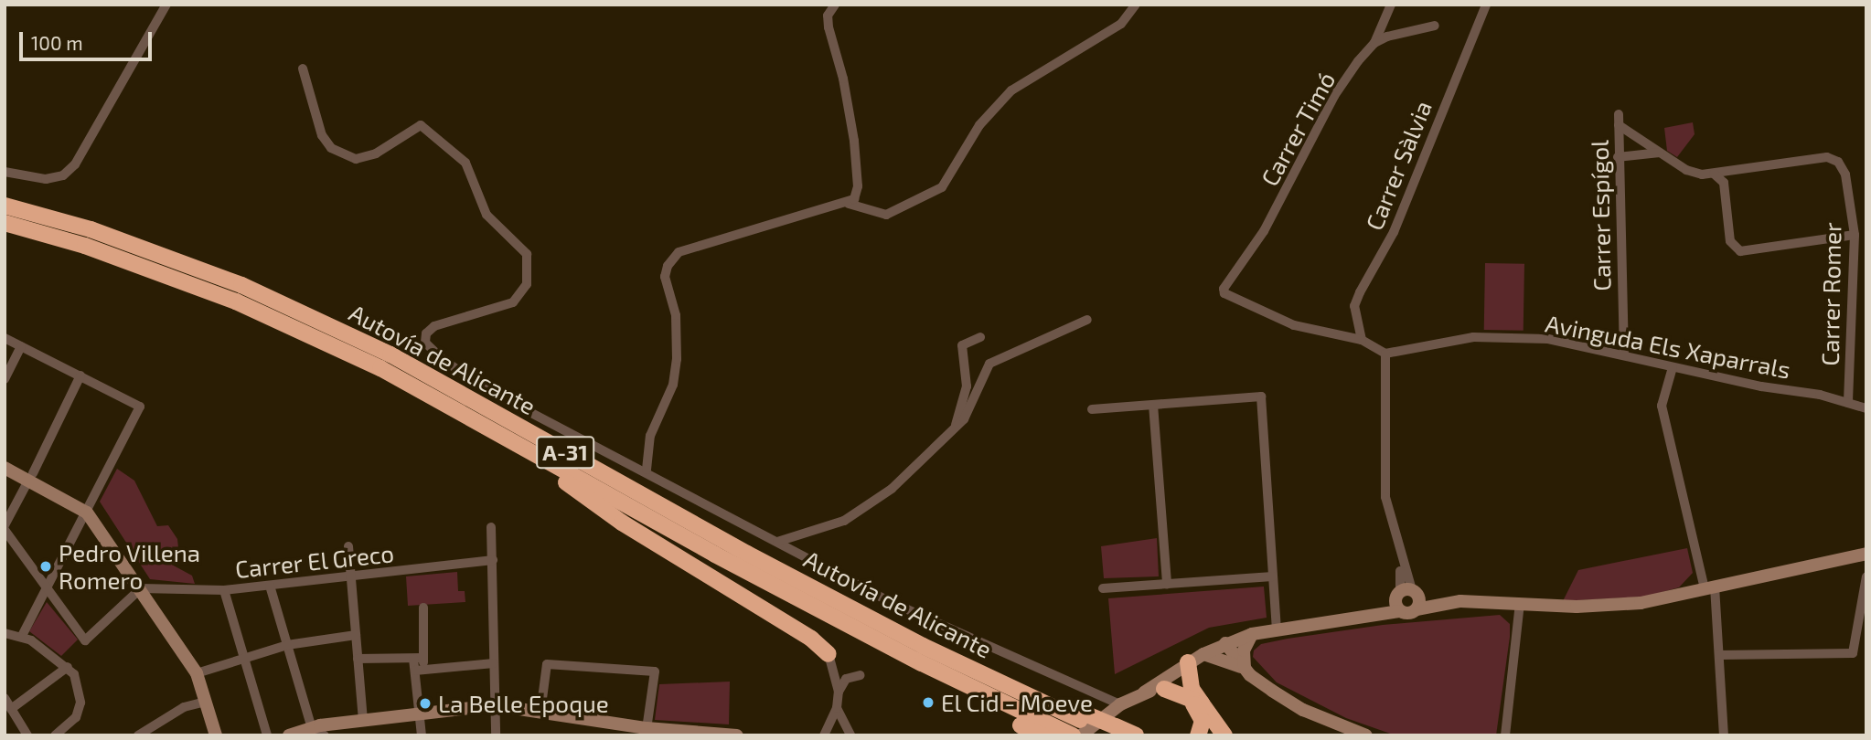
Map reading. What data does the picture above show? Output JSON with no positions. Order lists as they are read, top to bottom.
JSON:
{
  "streets": {
    "highway": ["Autovía de Alicante", "A-31"],
    "street": [
      "Carrer Timó",
      "Carrer Sàlvia",
      "Carrer Espígol",
      "Carrer Romer",
      "Avinguda Els Xaparrals",
      "Carrer El Greco"
    ]
  },
  "crossings": [
    ["Carrer Timó", "Carrer Sàlvia"],
    ["Carrer Espígol", "Avinguda Els Xaparrals"],
    ["Carrer Romer", "Avinguda Els Xaparrals"]
  ],
  "places": ["Pedro Villena Romero", "El Cid - Moeve", "La Belle Epoque"],
  "scale_bar": "100 m"
}
